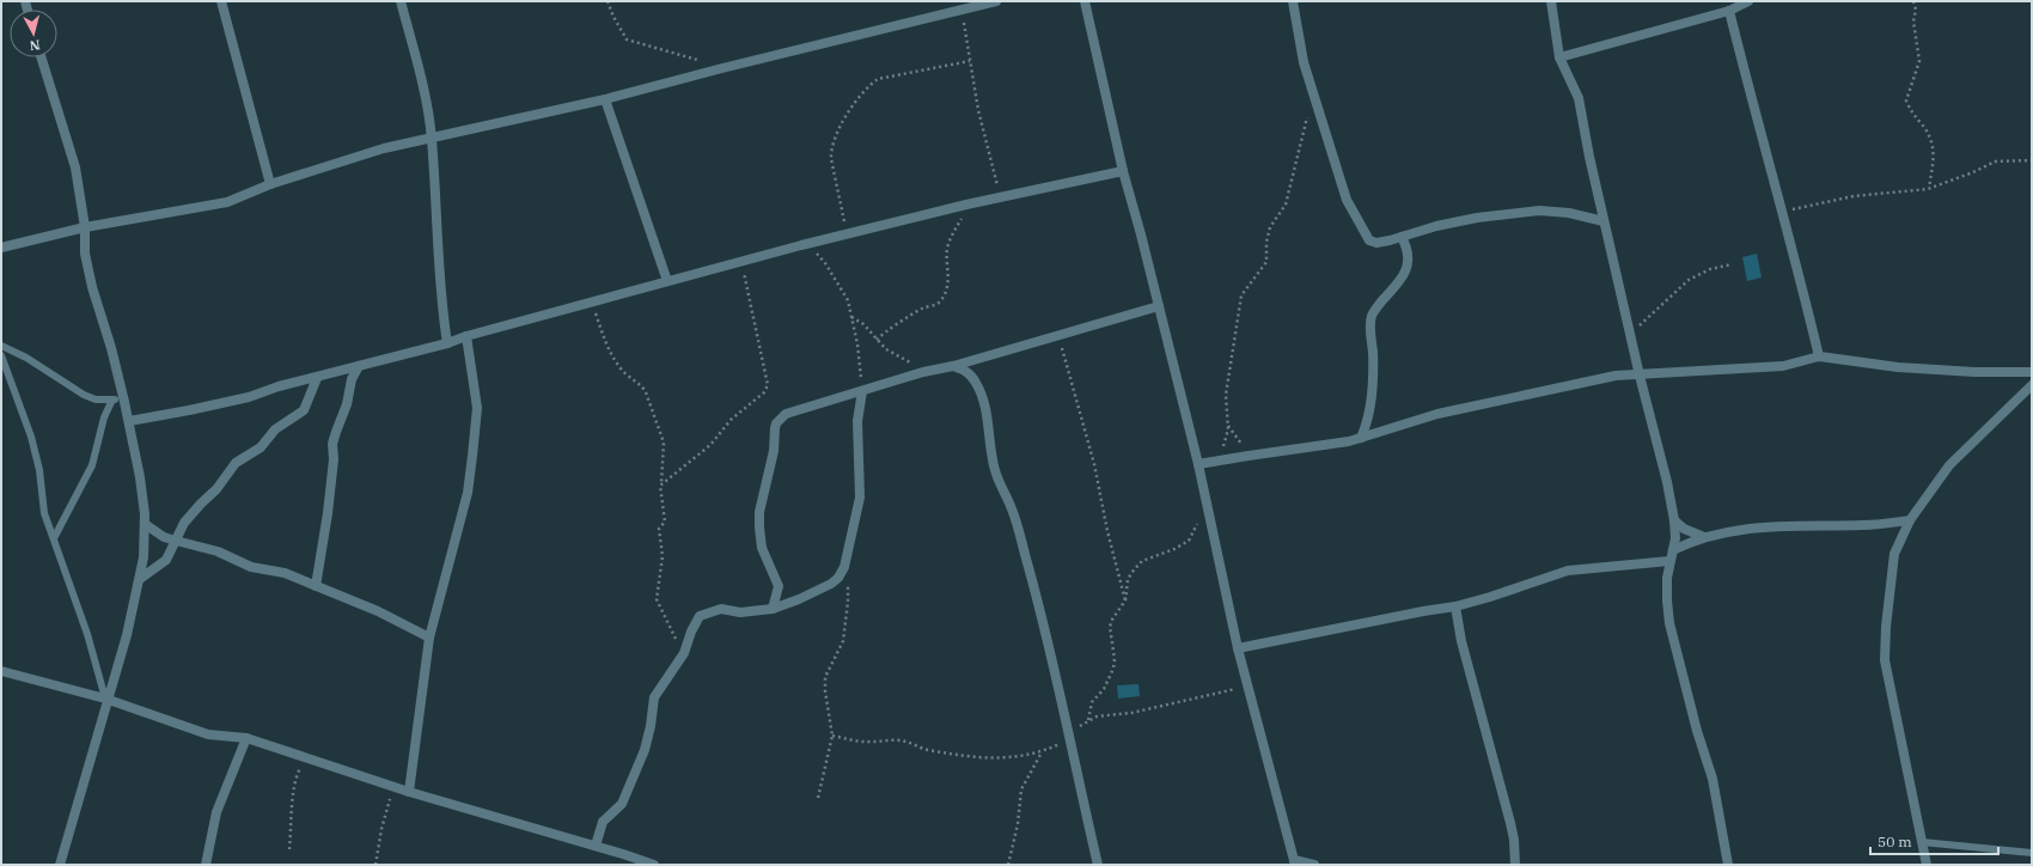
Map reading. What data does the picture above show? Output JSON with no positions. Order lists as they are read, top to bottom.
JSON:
{
  "scale_bar": "50 m",
  "north": "bottom"
}
